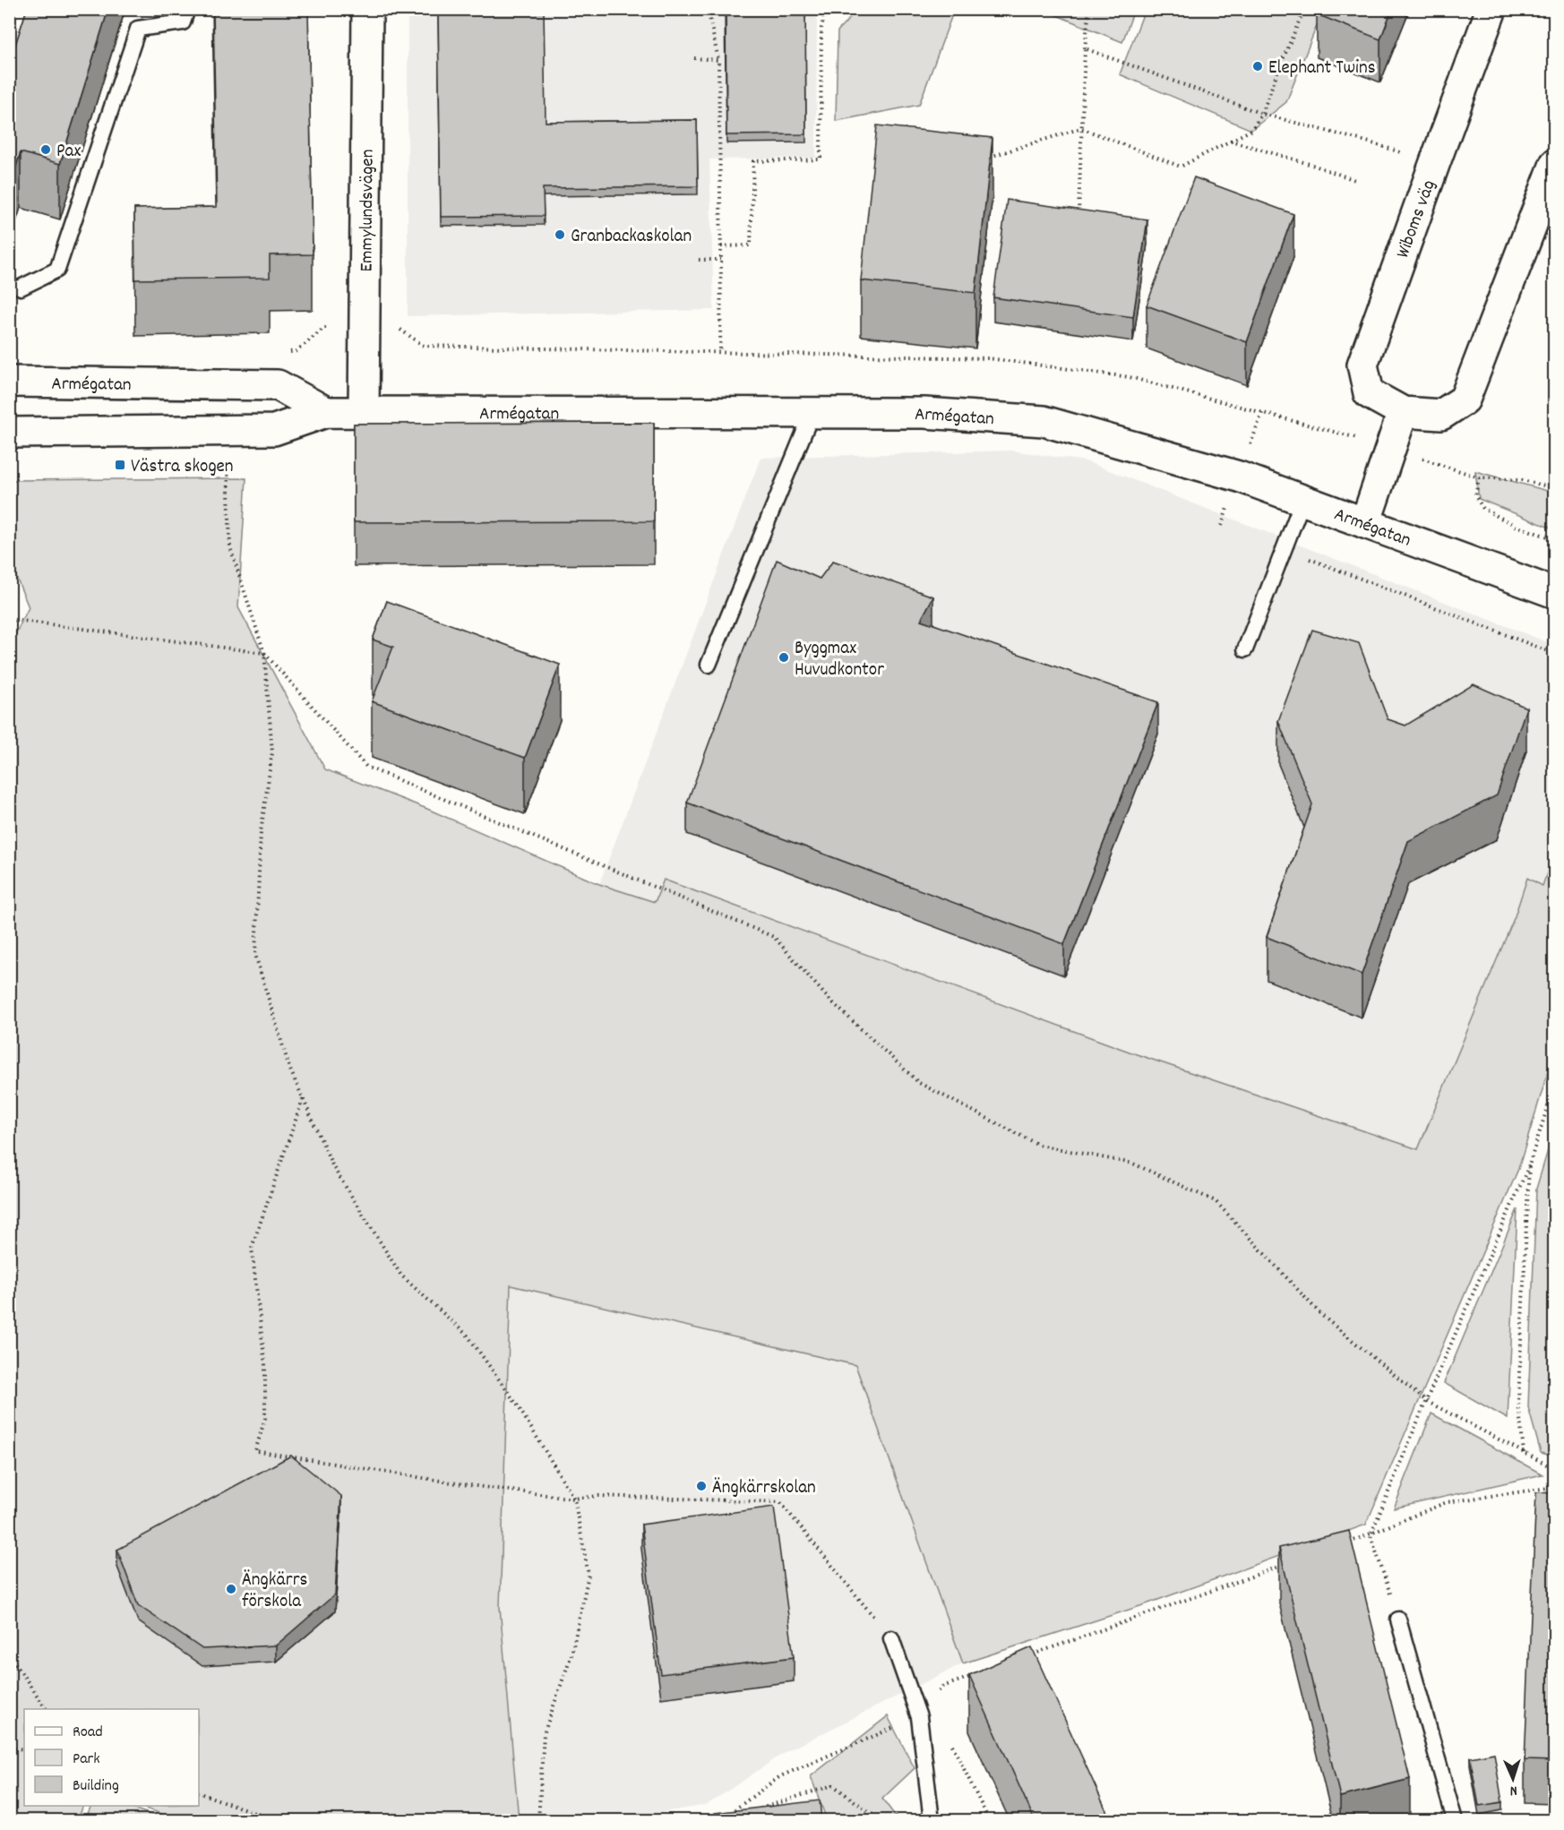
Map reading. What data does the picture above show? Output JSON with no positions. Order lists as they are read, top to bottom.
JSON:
{
  "streets": {
    "street": ["Emmylundsvägen", "Wiboms väg", "Armégatan"]
  },
  "crossings": [
    ["Emmylundsvägen", "Armégatan"]
  ],
  "places": {
    "other": [
      "Elephant Twins",
      "Pax",
      "Granbackaskolan",
      "Byggmax Huvudkontor",
      "Ängkärrskolan",
      "Ängkärrs förskola"
    ],
    "transit": ["Västra skogen"]
  },
  "legend": ["Road", "Park", "Building"],
  "north": "bottom"
}
